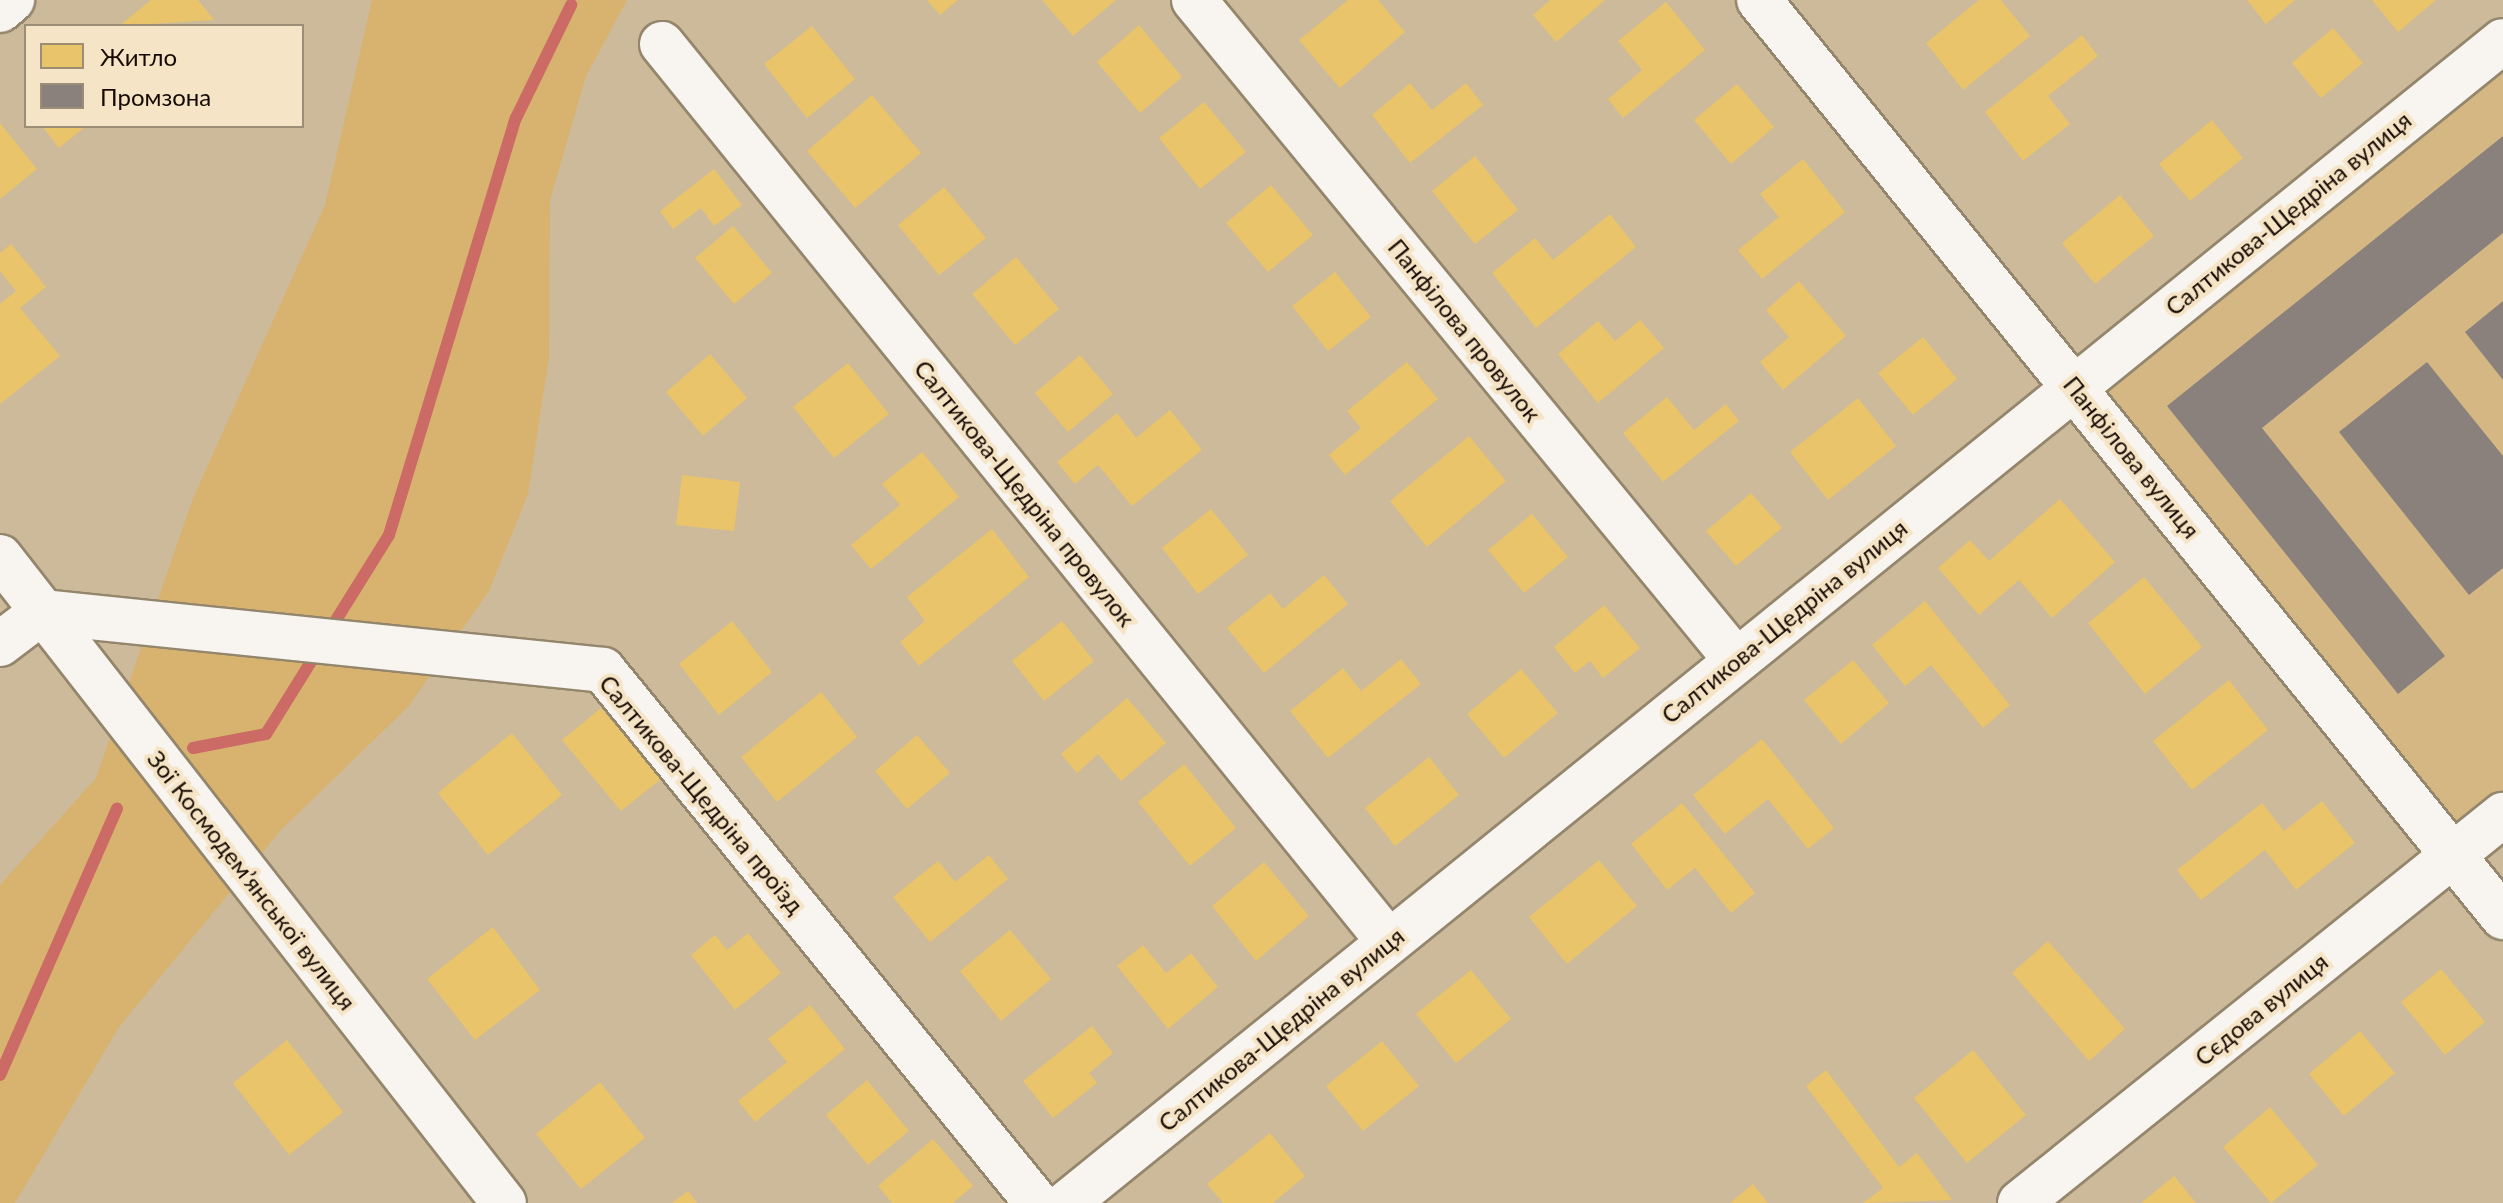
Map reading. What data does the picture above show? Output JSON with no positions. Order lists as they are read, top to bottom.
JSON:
{
  "streets": {
    "street": [
      "Салтикова-Щедріна вулиця",
      "Панфілова провулок",
      "Панфілова вулиця",
      "Салтикова-Щедріна провулок",
      "Салтикова-Щедріна проїзд",
      "Зої Космодем’янської вулиця",
      "Сєдова вулиця"
    ]
  },
  "crossings": [
    ["Салтикова-Щедріна вулиця", "Панфілова провулок"],
    ["Салтикова-Щедріна вулиця", "Панфілова вулиця"],
    ["Салтикова-Щедріна вулиця", "Салтикова-Щедріна провулок"],
    ["Панфілова вулиця", "Сєдова вулиця"],
    ["Салтикова-Щедріна проїзд", "Зої Космодем’янської вулиця"]
  ],
  "legend": ["Житло", "Промзона"]
}
